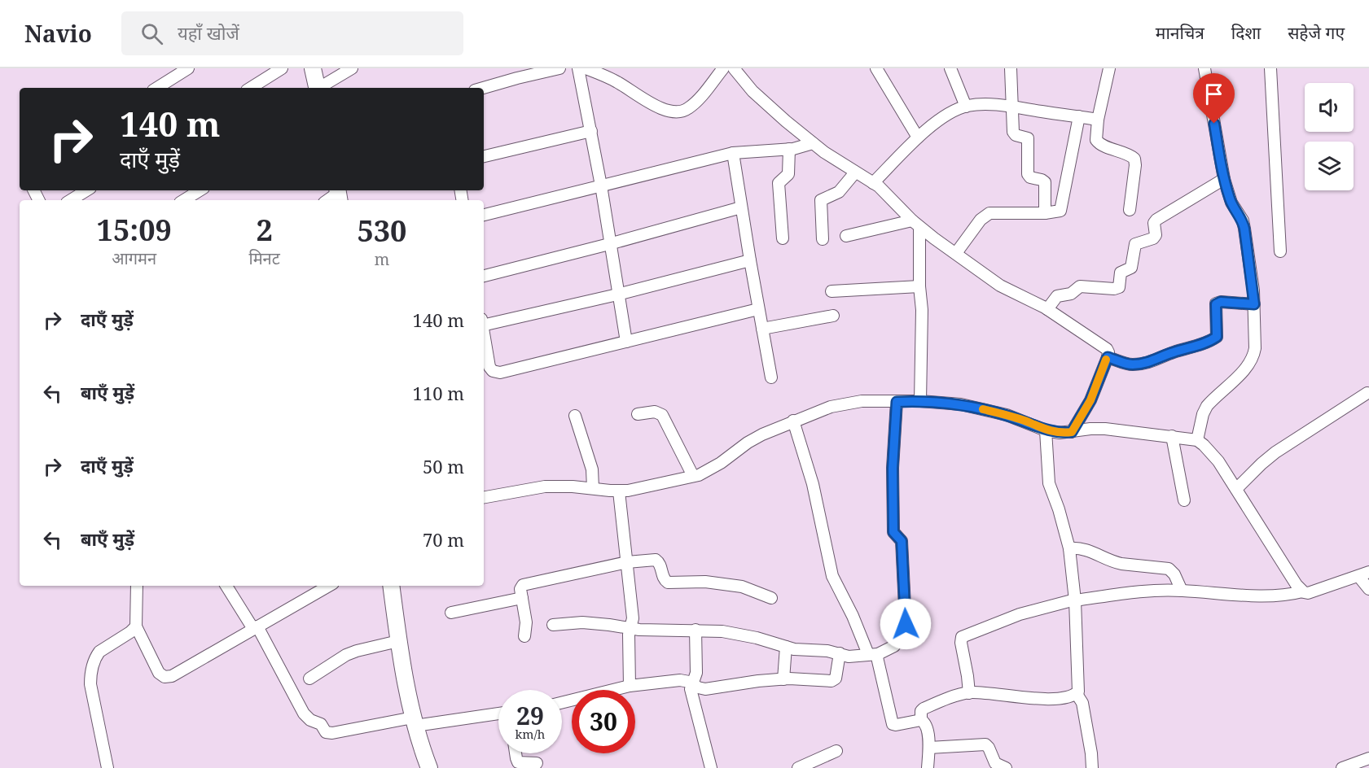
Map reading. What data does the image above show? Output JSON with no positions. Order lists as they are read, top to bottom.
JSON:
{
  "page": {
    "header": "Navio",
    "search": "यहाँ खोजें",
    "nav": ["मानचित्र", "दिशा", "सहेजे गए"],
    "turn": ["140 m", "दाएँ मुड़ें"],
    "eta": [
      "15:09",
      "आगमन",
      "2",
      "मिनट",
      "530",
      "m"
    ],
    "list": [
      {
        "name": "दाएँ मुड़ें",
        "value": "140 m"
      },
      {
        "name": "बाएँ मुड़ें",
        "value": "110 m"
      },
      {
        "name": "दाएँ मुड़ें",
        "value": "50 m"
      },
      {
        "name": "बाएँ मुड़ें",
        "value": "70 m"
      }
    ],
    "speed": "29 km/h",
    "limit": "30"
  }
}
